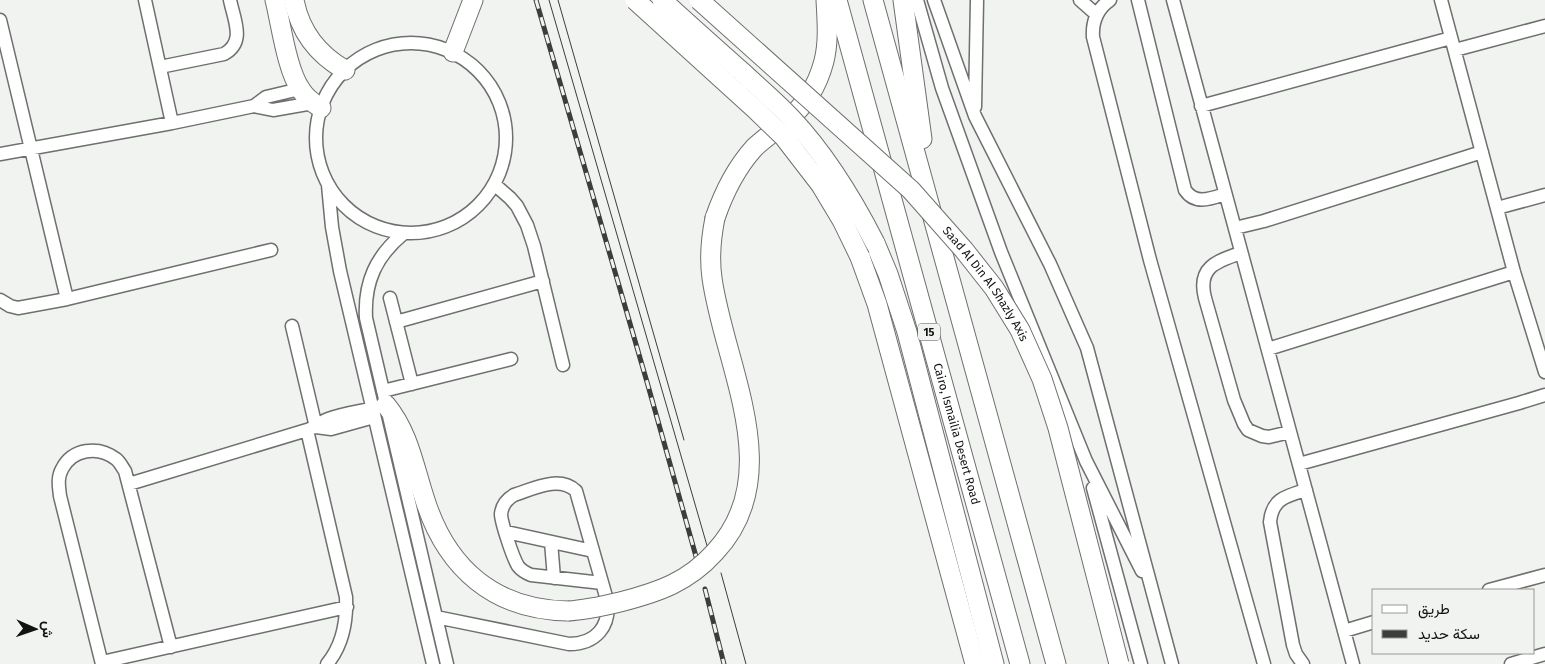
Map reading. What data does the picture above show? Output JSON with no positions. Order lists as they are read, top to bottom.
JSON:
{
  "streets": {
    "highway": ["Saad Al Din Al Shazly Axis", "15", "Cairo, Ismailia Desert Road"]
  },
  "legend": ["طريق", "سكة حديد"],
  "north": "right"
}
